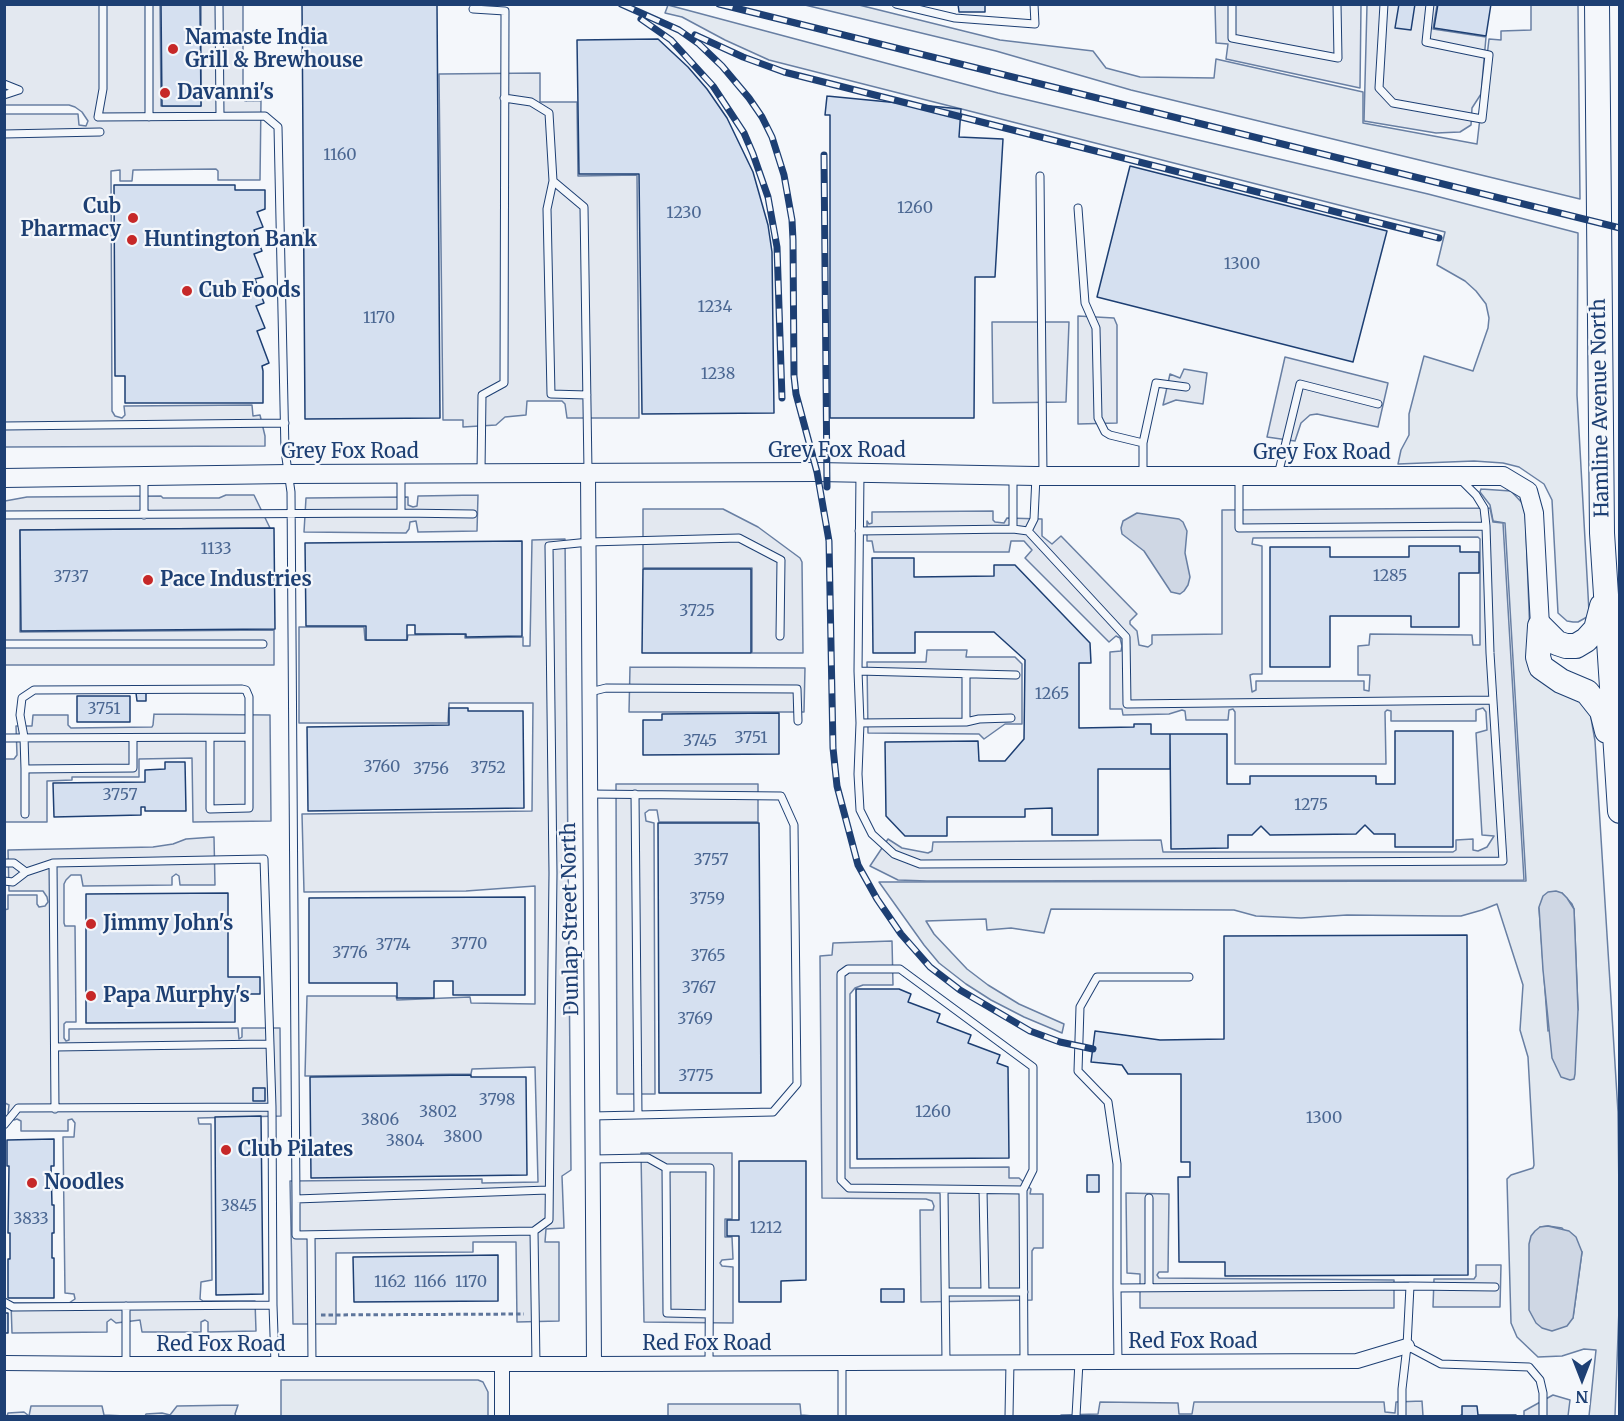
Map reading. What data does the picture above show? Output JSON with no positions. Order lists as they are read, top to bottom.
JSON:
{
  "streets": {
    "highway": ["Hamline Avenue North"],
    "street": ["Grey Fox Road", "Dunlap Street North", "Red Fox Road"]
  },
  "crossings": [
    ["Grey Fox Road", "Dunlap Street North"],
    ["Dunlap Street North", "Red Fox Road"]
  ],
  "places": [
    "Namaste India Grill & Brewhouse",
    "Davanni's",
    "Cub Pharmacy",
    "Huntington Bank",
    "Cub Foods",
    "Pace Industries",
    "Jimmy John's",
    "Papa Murphy's",
    "Club Pilates",
    "Noodles"
  ],
  "house_numbers": [
    "1160",
    "1260",
    "1230",
    "1300",
    "1234",
    "1170",
    "1238",
    "1133",
    "1285",
    "3737",
    "3725",
    "1265",
    "3751",
    "3751",
    "3745",
    "3760",
    "3752",
    "3756",
    "3757",
    "1275",
    "3757",
    "3759",
    "3770",
    "3774",
    "3776",
    "3765",
    "3767",
    "3769",
    "3775",
    "3798",
    "3802",
    "1260",
    "1300",
    "3806",
    "3800",
    "3804",
    "3845",
    "3833",
    "1212",
    "1162",
    "1166",
    "1170"
  ],
  "north": "bottom"
}
